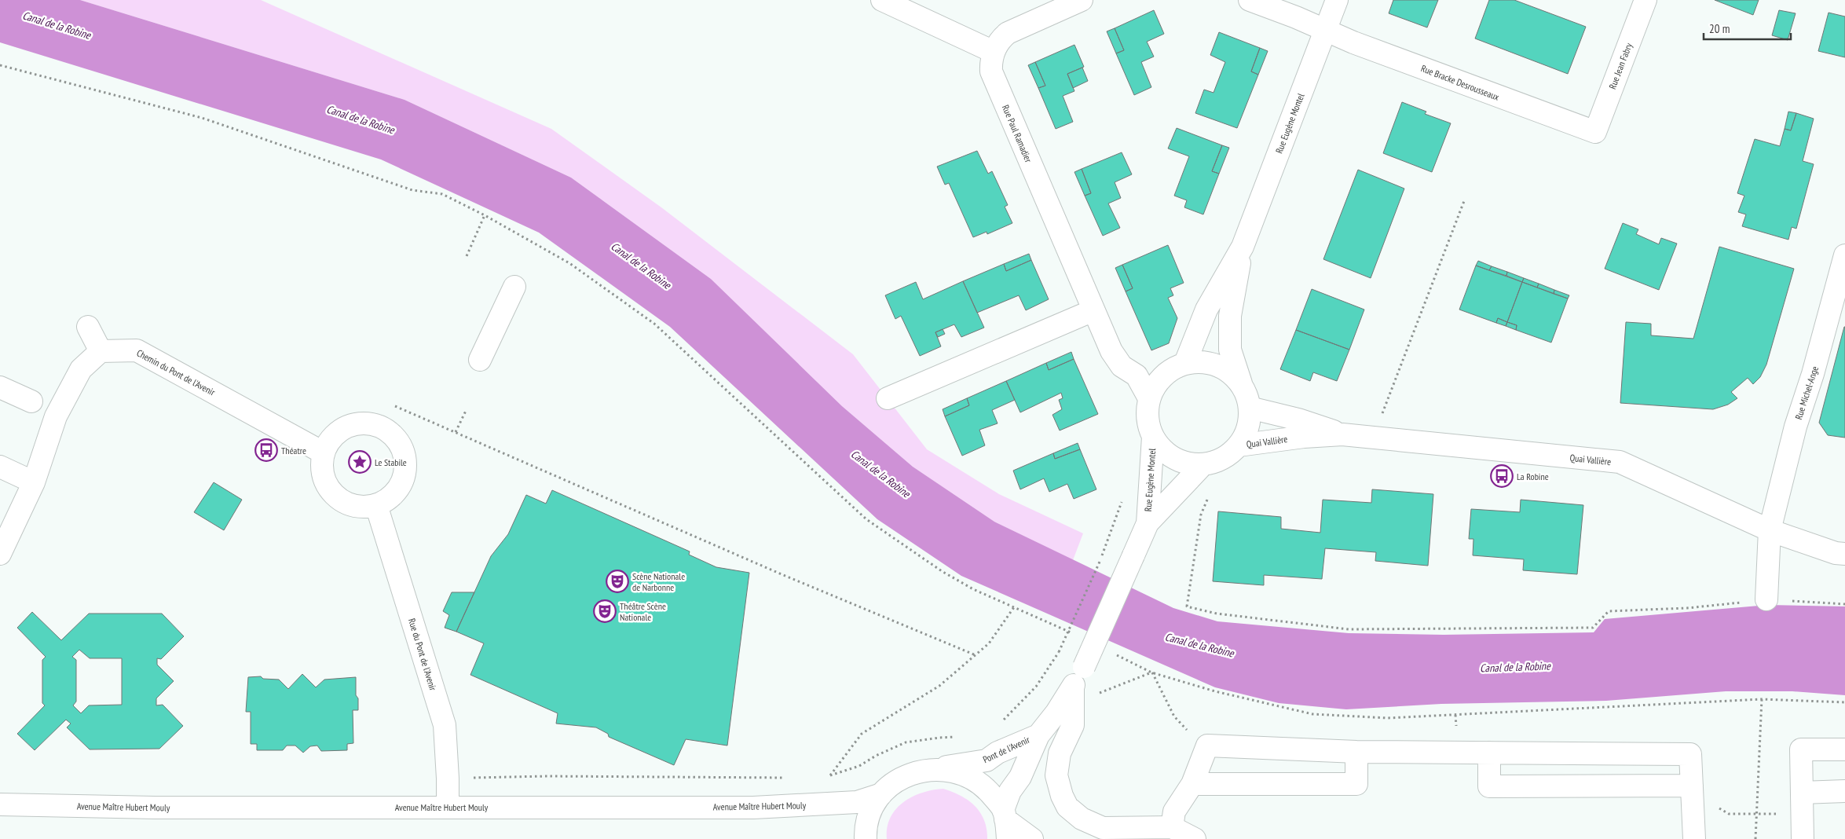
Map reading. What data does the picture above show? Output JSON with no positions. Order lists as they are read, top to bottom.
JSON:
{
  "streets": {
    "street": [
      "Rue Jean Fabry",
      "Rue Bracke Desrousseaux",
      "Rue Eugène Montel",
      "Rue Paul Ramadier",
      "Chemin du Pont de l'Avenir",
      "Rue Michel-Ange",
      "Quai Vallière",
      "Rue du Pont de l'Avenir",
      "Pont de l'Avenir",
      "Avenue Maître Hubert Mouly"
    ]
  },
  "crossings": [
    ["Rue Jean Fabry", "Rue Bracke Desrousseaux"],
    ["Rue Bracke Desrousseaux", "Rue Eugène Montel"],
    ["Rue Eugène Montel", "Rue Paul Ramadier"],
    ["Rue Eugène Montel", "Quai Vallière"],
    ["Rue Paul Ramadier", "Quai Vallière"],
    ["Chemin du Pont de l'Avenir", "Rue du Pont de l'Avenir"],
    ["Rue Michel-Ange", "Quai Vallière"],
    ["Rue du Pont de l'Avenir", "Avenue Maître Hubert Mouly"]
  ],
  "water": ["Canal de la Robine"],
  "places": {
    "bus stop": ["Théatre", "La Robine"],
    "place": ["Le Stabile"],
    "theatre": ["Scène Nationale de Narbonne", "Théâtre Scène Nationale"]
  },
  "scale_bar": "20 m"
}
